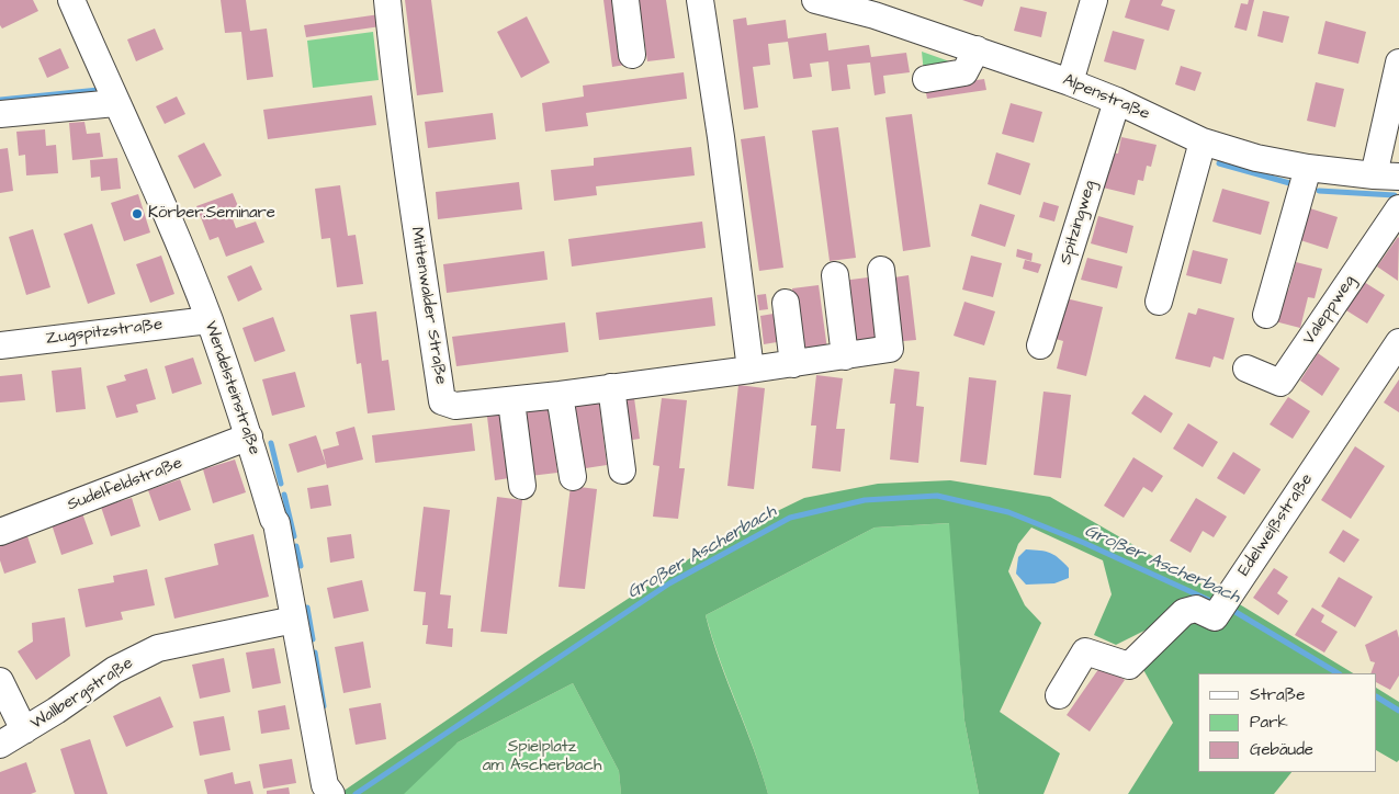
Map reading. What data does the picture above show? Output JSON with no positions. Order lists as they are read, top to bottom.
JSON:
{
  "streets": {
    "street": [
      "Alpenstraße",
      "Spitzingweg",
      "Mittenwalder Straße",
      "Valeppweg",
      "Zugspitzstraße",
      "Wendelsteinstraße",
      "Sudelfeldstraße",
      "Edelweißstraße",
      "Wallbergstraße"
    ]
  },
  "crossings": [
    ["Alpenstraße", "Spitzingweg"],
    ["Zugspitzstraße", "Wendelsteinstraße"],
    ["Wendelsteinstraße", "Sudelfeldstraße"],
    ["Wendelsteinstraße", "Wallbergstraße"]
  ],
  "water": ["Großer Ascherbach"],
  "parks": ["Spielplatz am Ascherbach"],
  "places": ["Körber.Seminare"],
  "legend": ["Straße", "Park", "Gebäude"]
}
